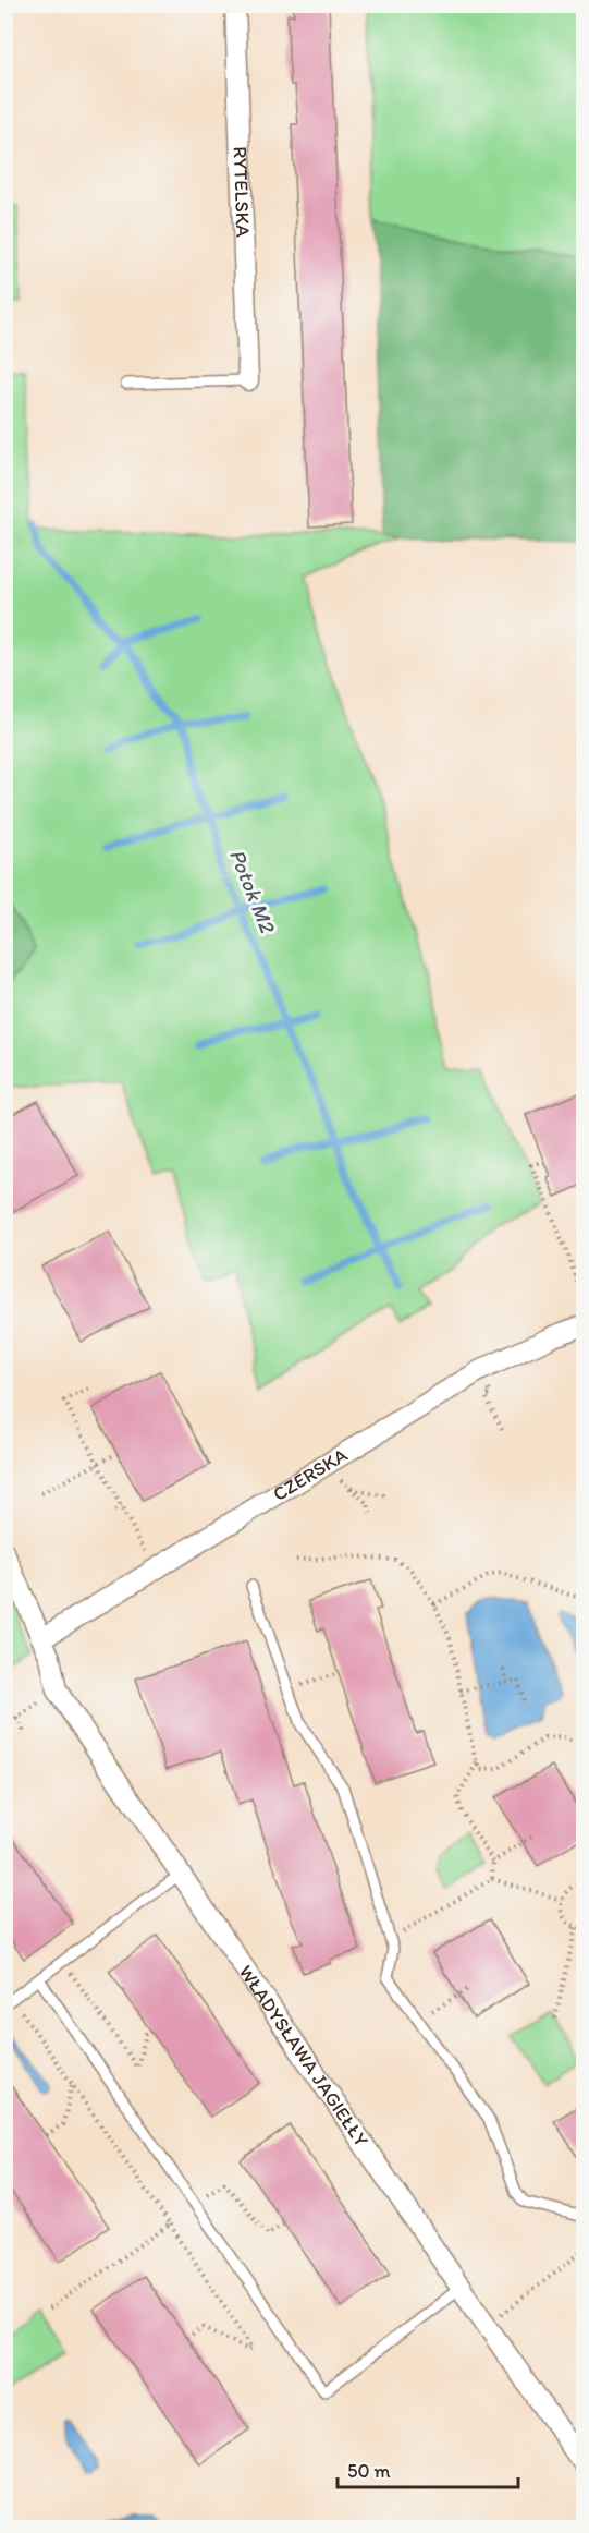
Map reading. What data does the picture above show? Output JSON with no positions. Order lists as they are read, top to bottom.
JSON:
{
  "streets": {
    "street": ["RYTELSKA", "CZERSKA", "WŁADYSŁAWA JAGIEŁŁY"]
  },
  "crossings": [
    ["CZERSKA", "WŁADYSŁAWA JAGIEŁŁY"]
  ],
  "water": ["Potok M2"],
  "scale_bar": "50 m"
}
